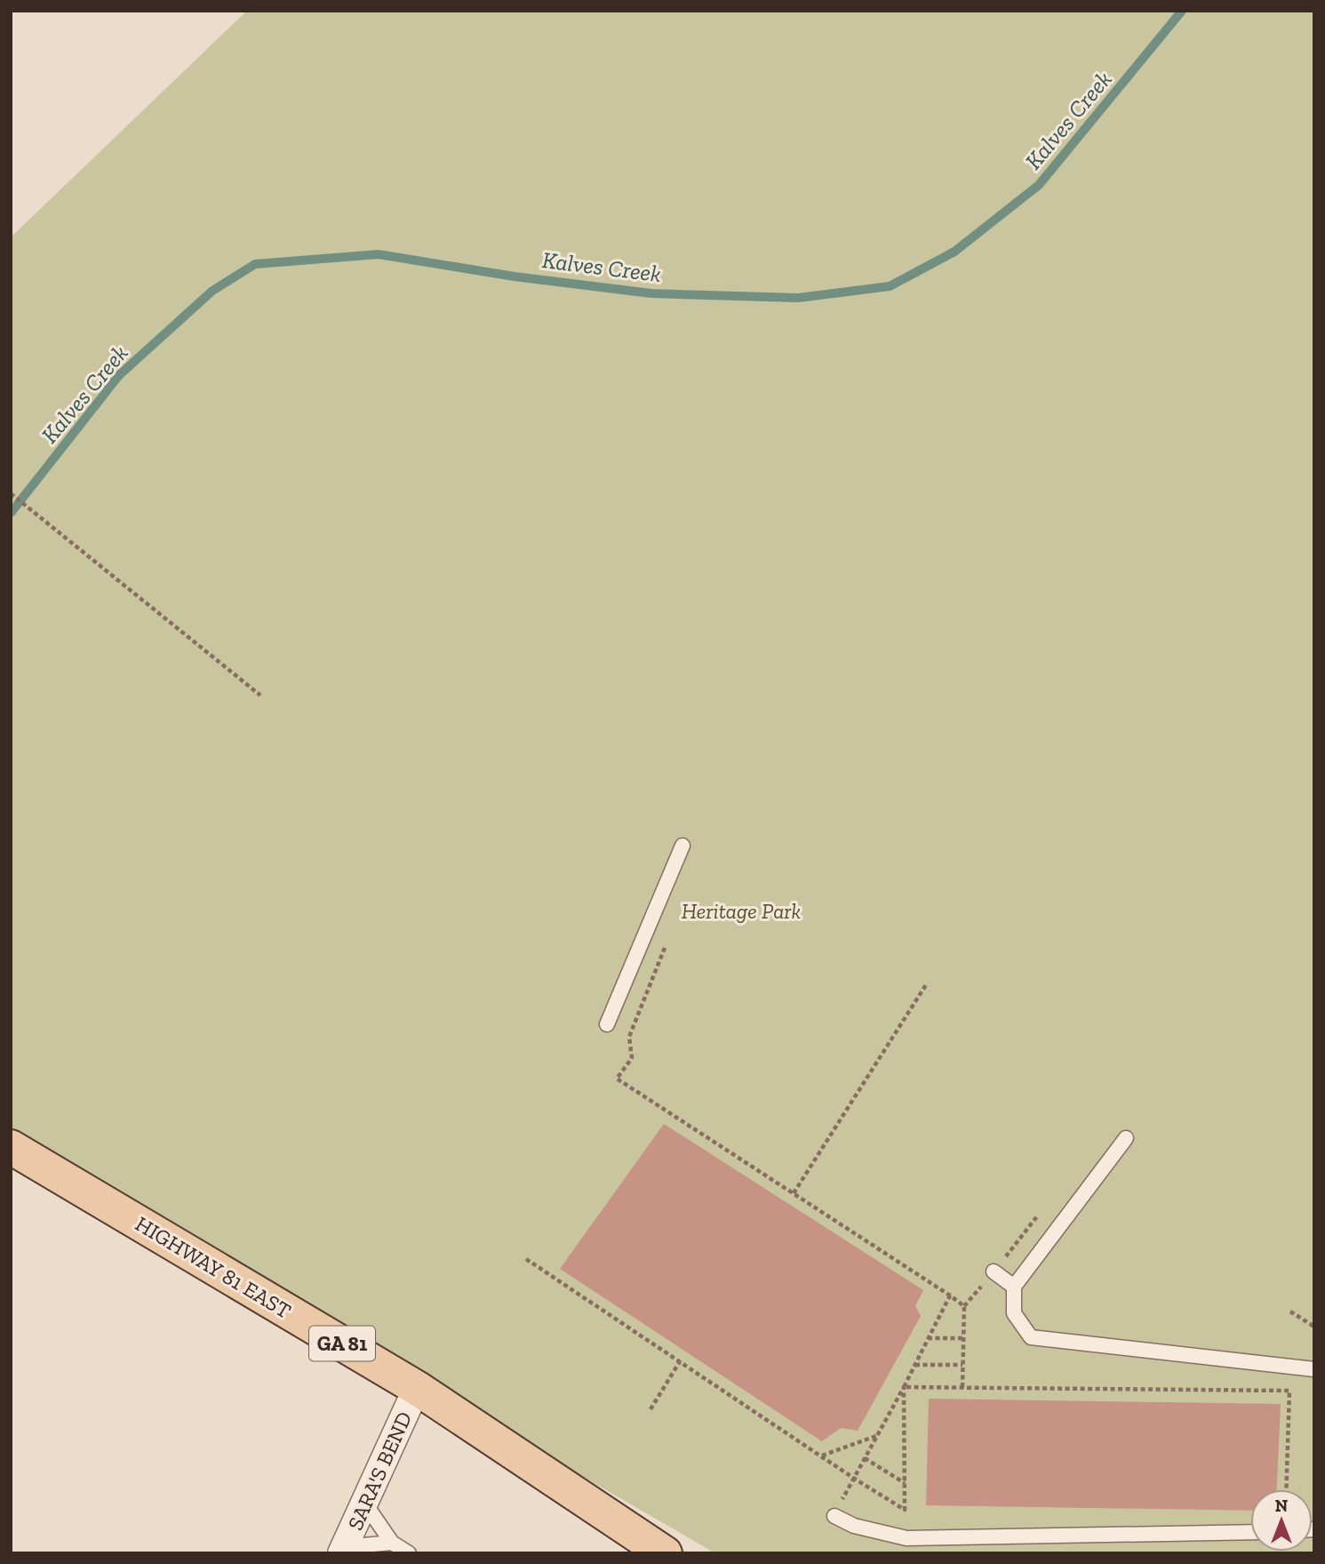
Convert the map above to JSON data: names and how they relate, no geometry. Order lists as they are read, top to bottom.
{
  "streets": {
    "main road": ["HIGHWAY 81 EAST", "GA 81"],
    "street": ["SARA'S BEND"]
  },
  "crossings": [
    ["HIGHWAY 81 EAST", "SARA'S BEND"]
  ],
  "water": ["Kalves Creek"],
  "parks": ["Heritage Park"],
  "north": "top"
}
